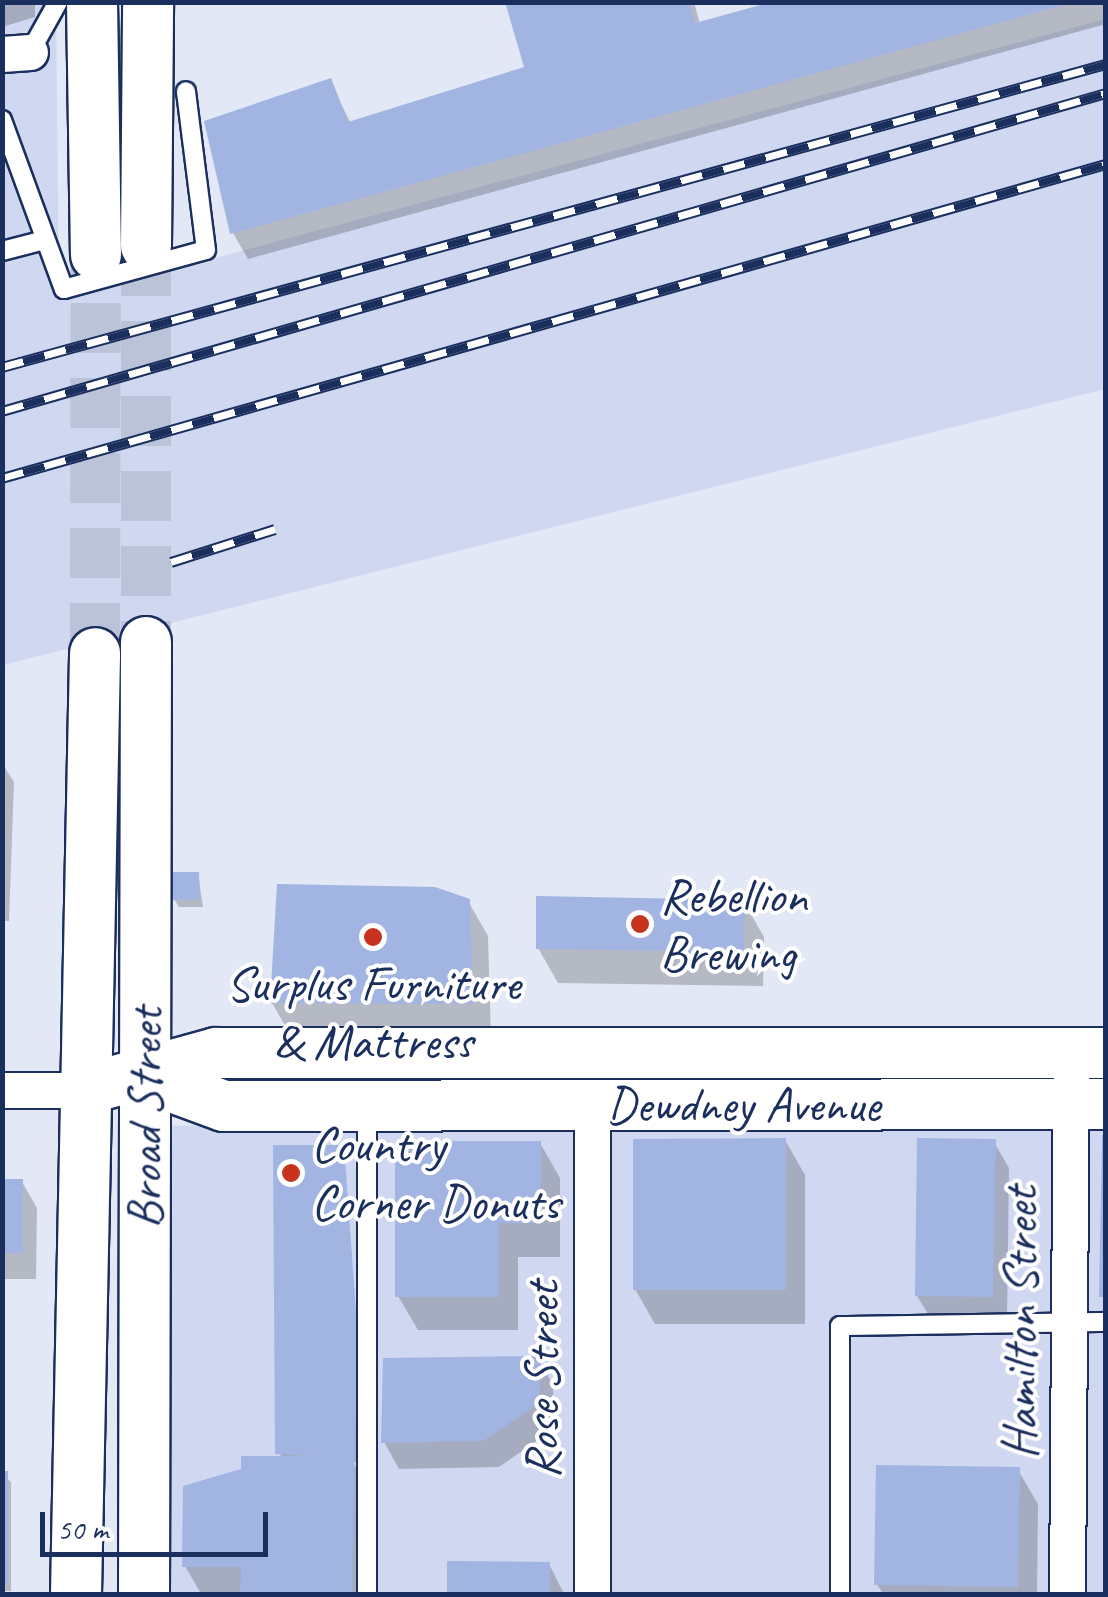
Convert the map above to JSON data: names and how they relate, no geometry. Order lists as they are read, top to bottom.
{
  "streets": {
    "main road": ["Dewdney Avenue", "Broad Street"],
    "street": ["Hamilton Street", "Rose Street"]
  },
  "crossings": [
    ["Dewdney Avenue", "Broad Street"],
    ["Dewdney Avenue", "Hamilton Street"],
    ["Dewdney Avenue", "Rose Street"]
  ],
  "places": ["Rebellion Brewing", "Surplus Furniture & Mattress", "Country Corner Donuts"],
  "scale_bar": "50 m"
}
